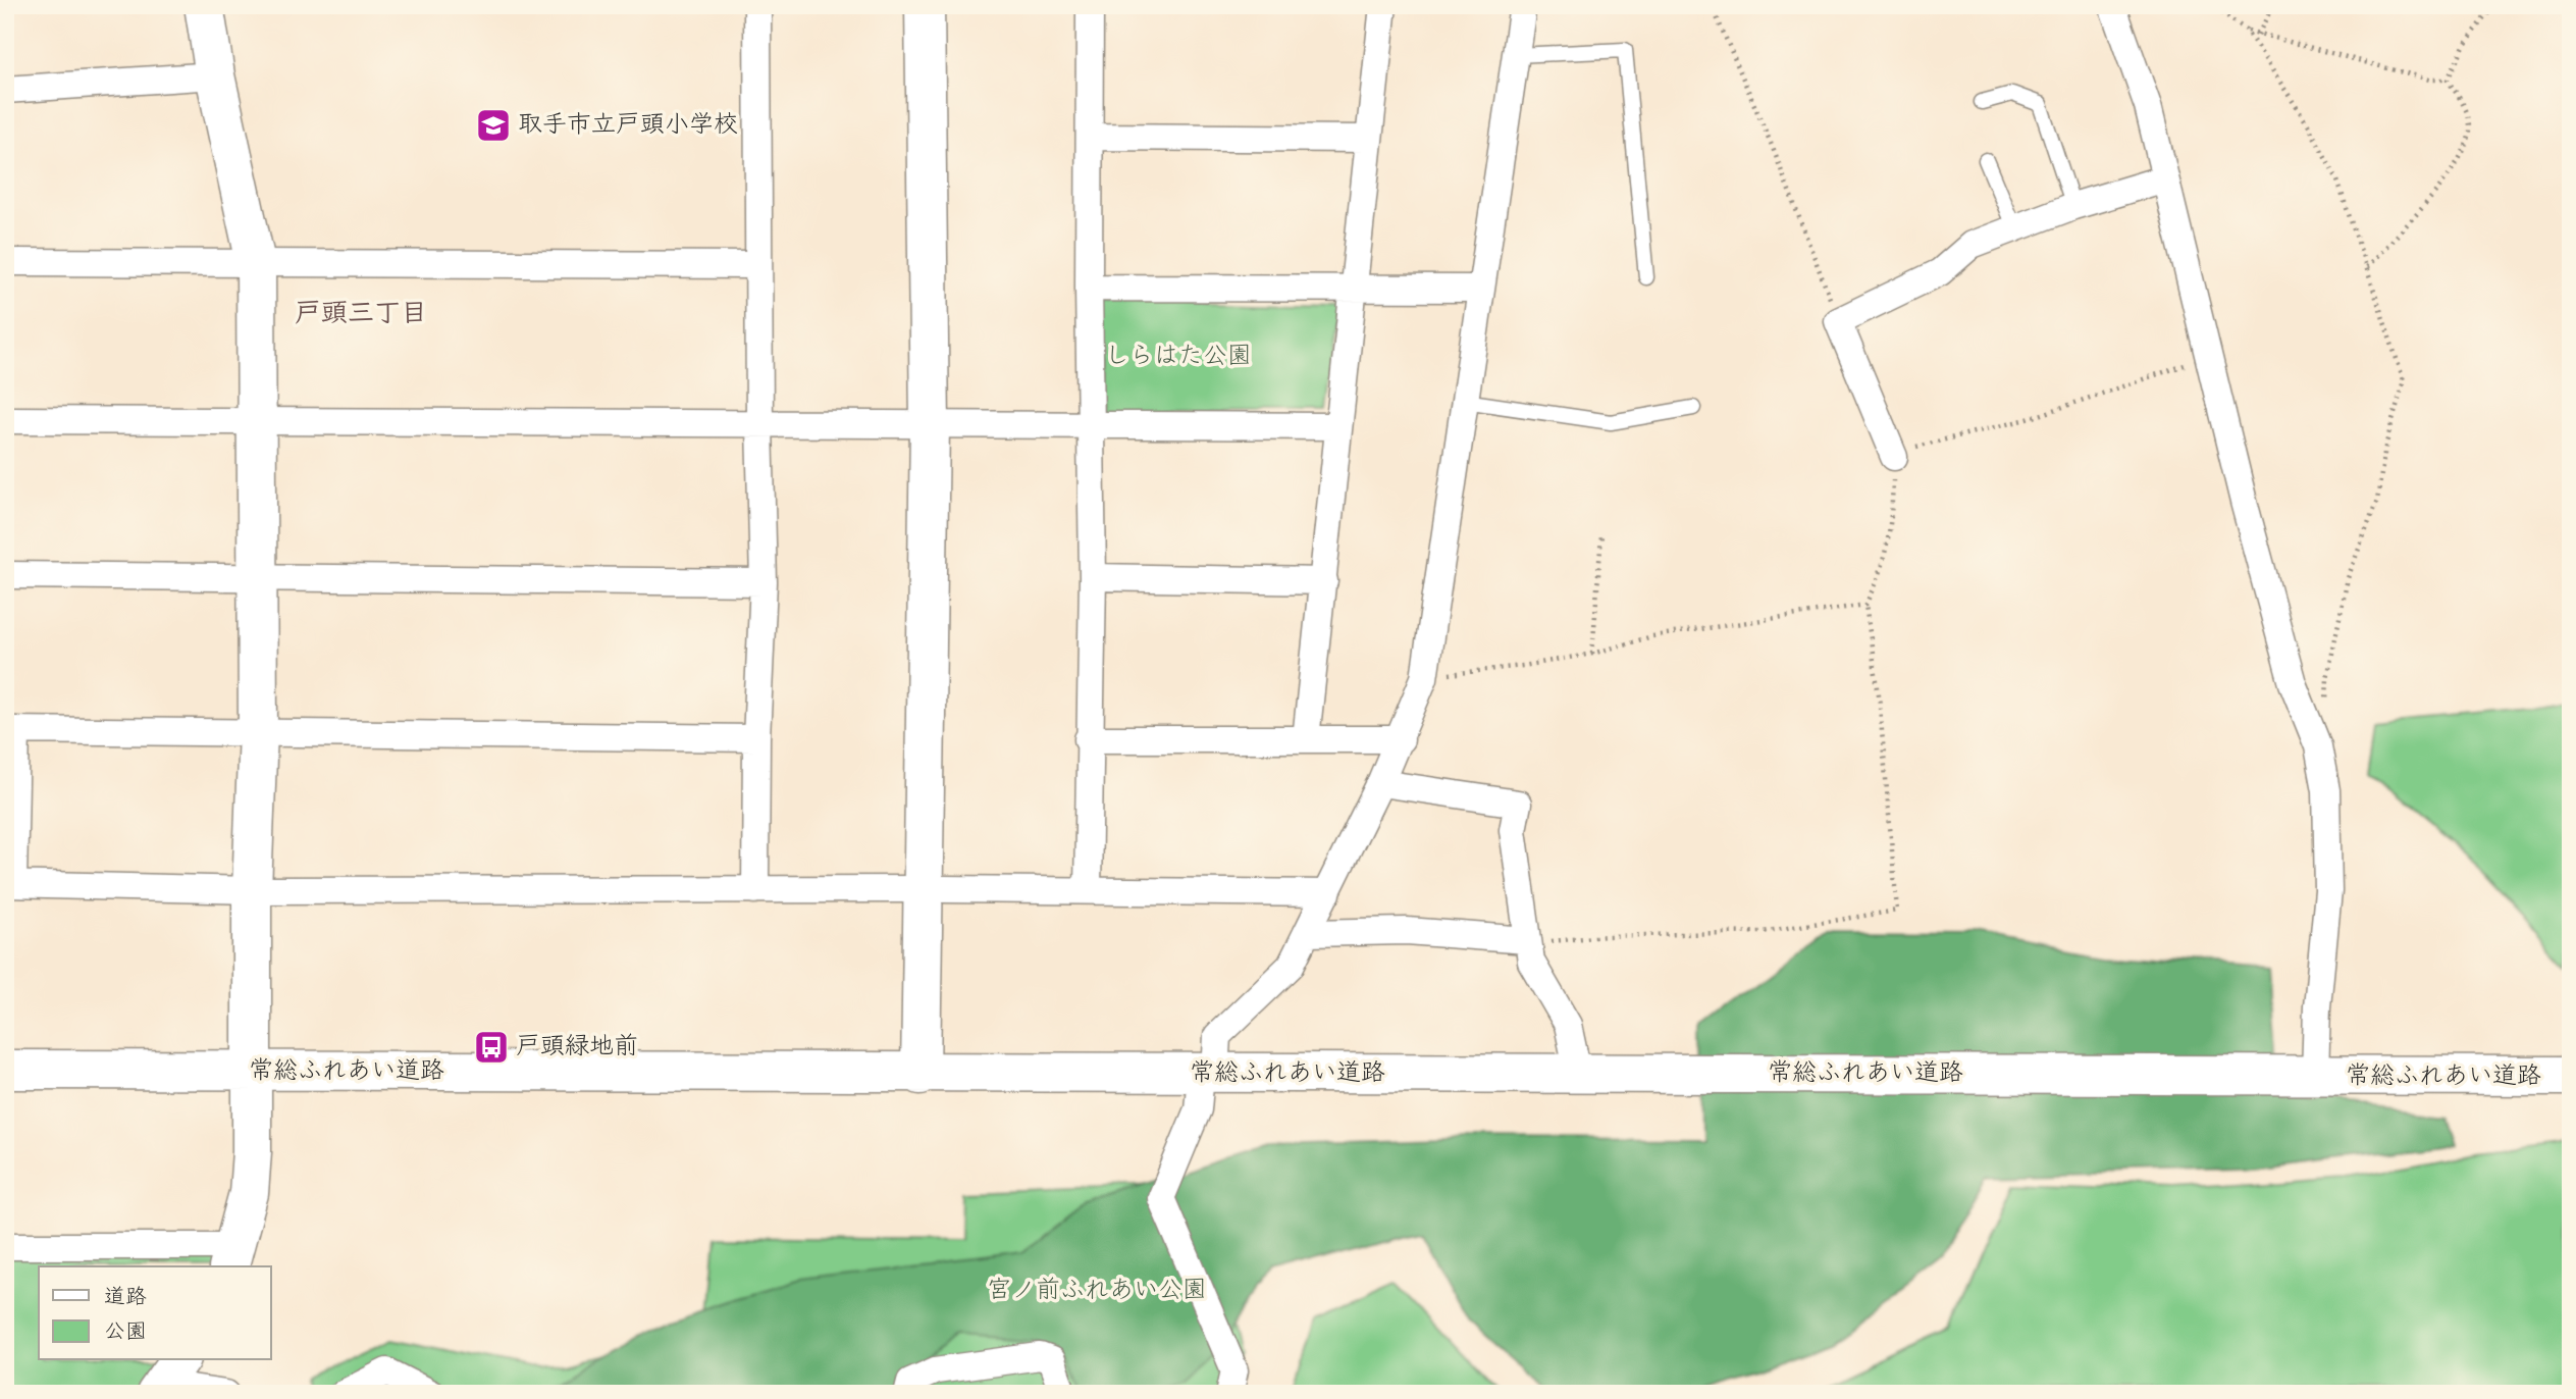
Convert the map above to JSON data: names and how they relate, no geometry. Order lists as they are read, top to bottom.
{
  "streets": {
    "street": ["常総ふれあい道路"]
  },
  "districts": ["戸頭三丁目"],
  "parks": ["しらはた公園", "宮ノ前ふれあい公園"],
  "places": {
    "school or university": ["取手市立戸頭小学校"],
    "bus stop": ["戸頭緑地前"]
  },
  "legend": ["道路", "公園"]
}
